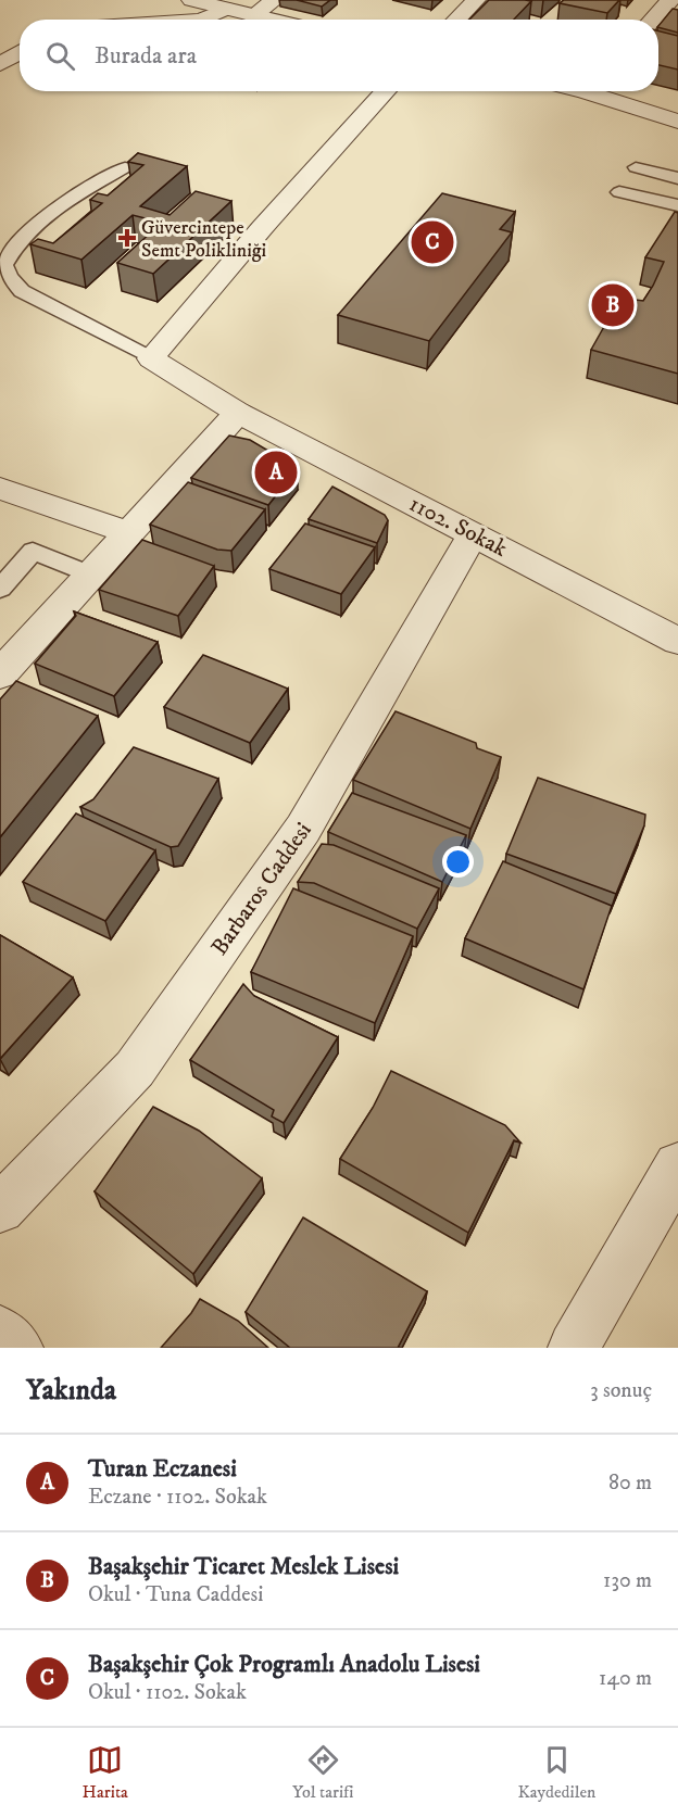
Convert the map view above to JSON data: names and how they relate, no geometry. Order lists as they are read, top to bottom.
{
  "streets": {
    "street": ["1102. Sokak", "Barbaros Caddesi"]
  },
  "crossings": [
    ["1102. Sokak", "Barbaros Caddesi"]
  ],
  "places": {
    "health": ["Güvercintepe Semt Polikliniği"]
  },
  "page": {
    "search": "Burada ara",
    "pins": ["C", "B", "A"],
    "heading": ["Yakında", "3 sonuç"],
    "list": [
      {
        "mark": "A",
        "name": "Turan Eczanesi",
        "note": "Eczane · 1102. Sokak",
        "value": "80 m"
      },
      {
        "mark": "B",
        "name": "Başakşehir Ticaret Meslek Lisesi",
        "note": "Okul · Tuna Caddesi",
        "value": "130 m"
      },
      {
        "mark": "C",
        "name": "Başakşehir Çok Programlı Anadolu Lisesi",
        "note": "Okul · 1102. Sokak",
        "value": "140 m"
      }
    ],
    "nav": ["Harita", "Yol tarifi", "Kaydedilen"]
  }
}
